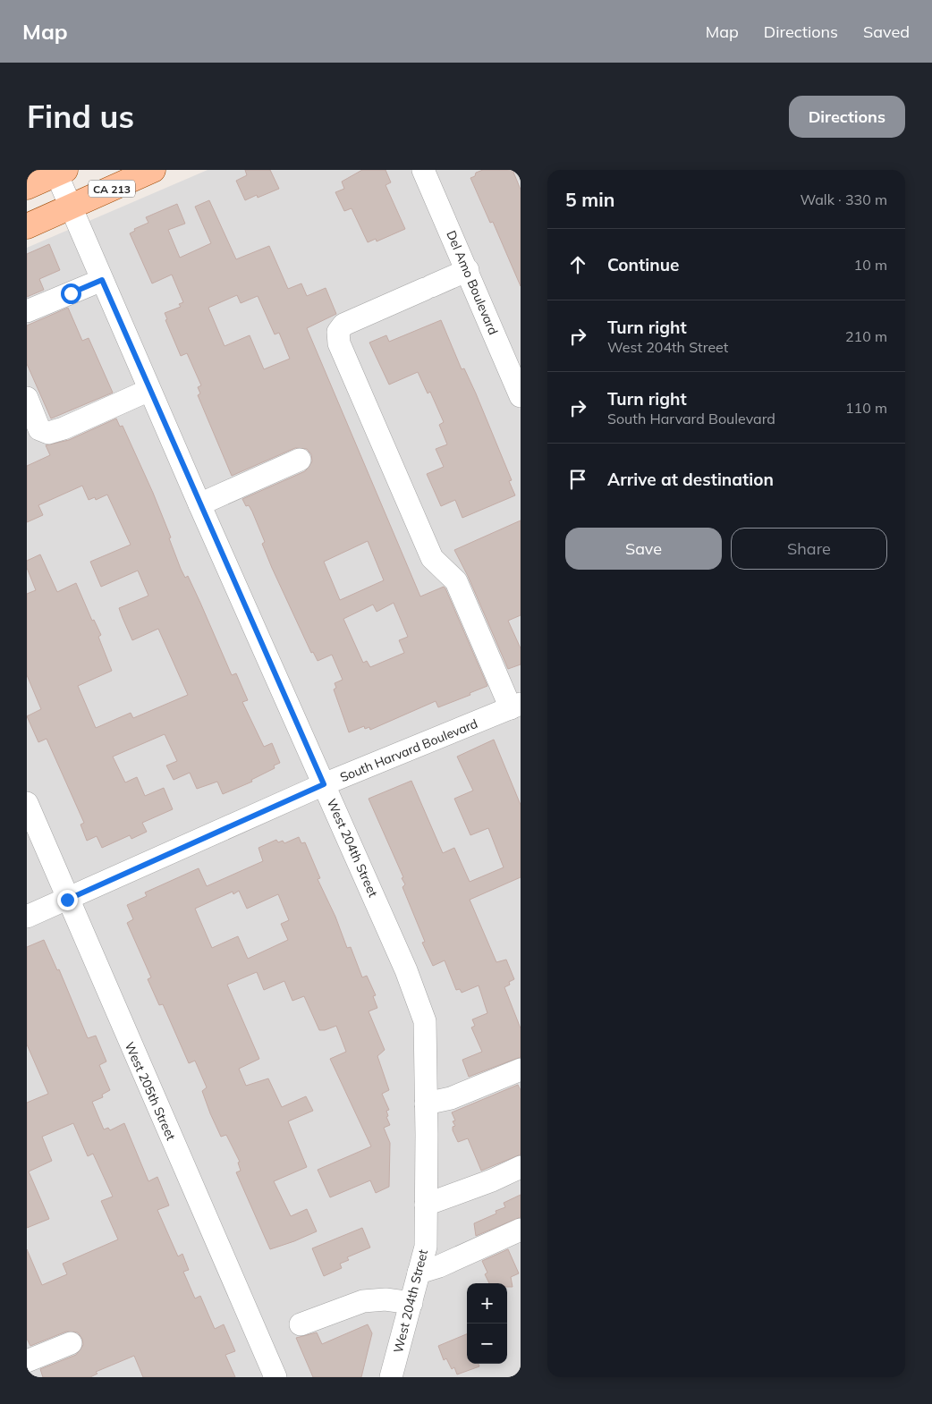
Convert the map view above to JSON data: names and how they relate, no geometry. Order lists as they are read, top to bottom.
{
  "streets": {
    "main road": ["CA 213"],
    "street": [
      "Del Amo Boulevard",
      "South Harvard Boulevard",
      "West 204th Street",
      "West 205th Street"
    ]
  },
  "crossings": [
    ["CA 213", "West 204th Street"],
    ["South Harvard Boulevard", "West 204th Street"],
    ["South Harvard Boulevard", "West 205th Street"]
  ],
  "page": {
    "header": "Map",
    "nav": ["Map", "Directions", "Saved"],
    "buttons": [
      "Directions",
      ["Save", "Share"]
    ],
    "title": "Find us",
    "heading": ["5 min", "Walk · 330 m"],
    "list": [
      ["Continue", "10 m"],
      ["Turn right", "West 204th Street", "210 m"],
      ["Turn right", "South Harvard Boulevard", "110 m"],
      "Arrive at destination"
    ],
    "map_buttons": ["+", "−"]
  }
}
